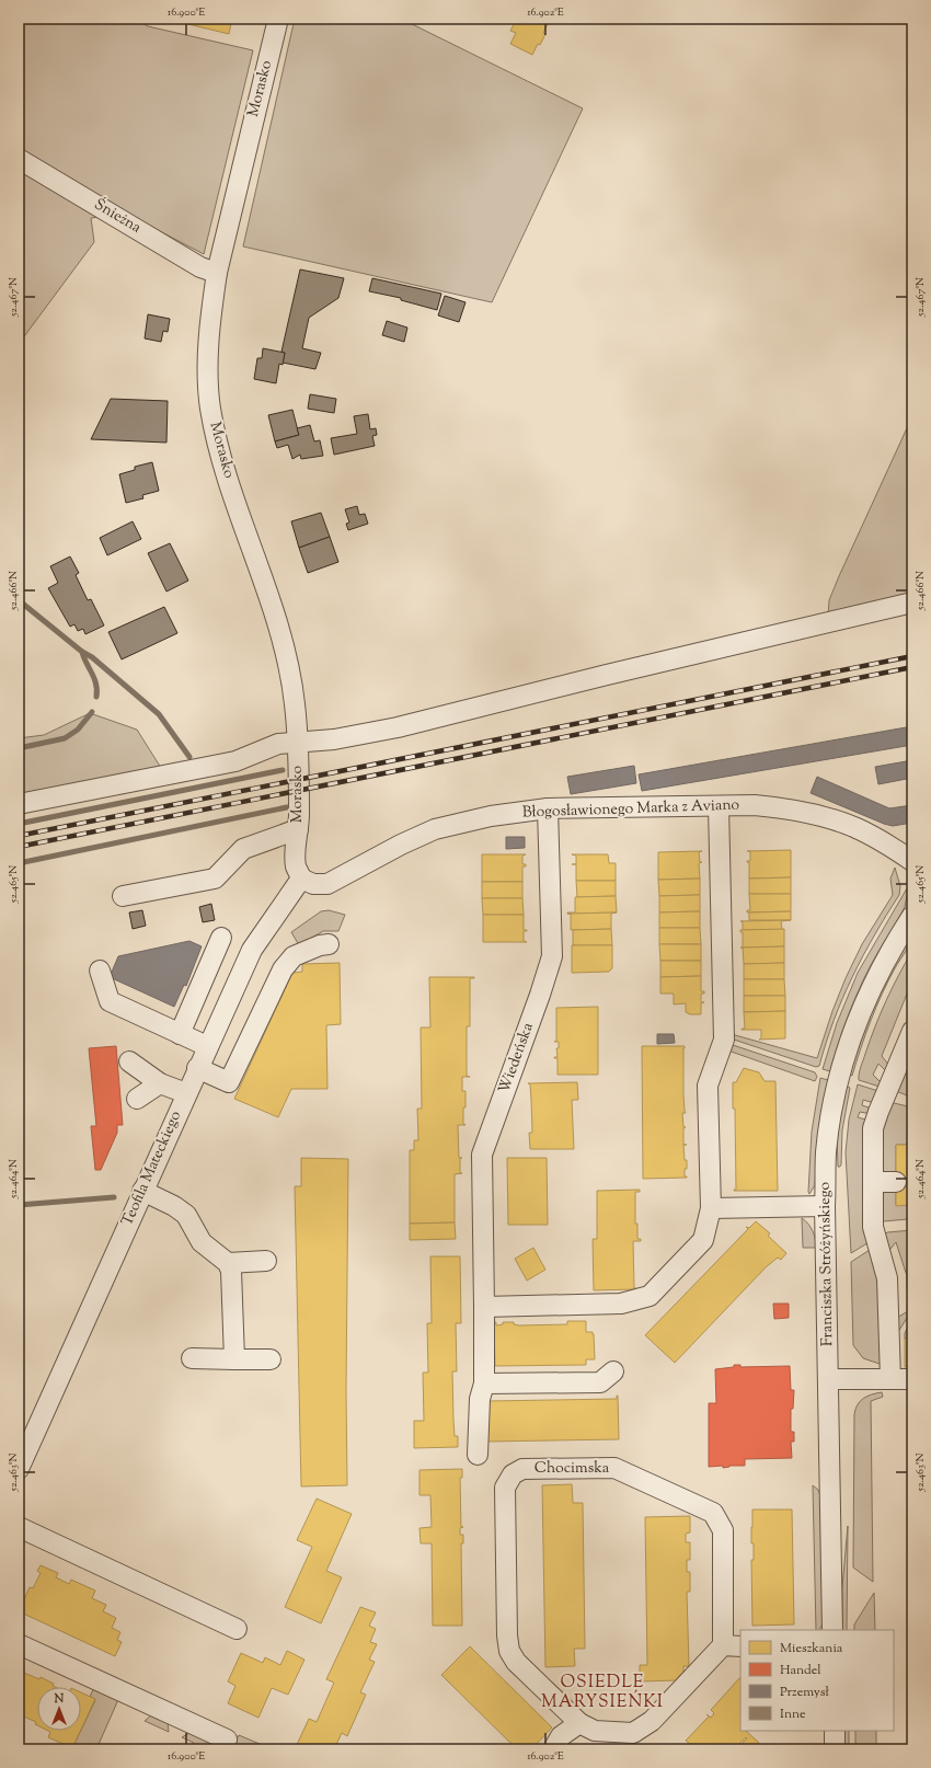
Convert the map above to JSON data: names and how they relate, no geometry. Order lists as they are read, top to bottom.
{
  "streets": {
    "street": [
      "Morasko",
      "Śnieżna",
      "Błogosławionego Marka z Aviano",
      "Wiedeńska",
      "Teofila Mateckiego",
      "Franciszka Stróżyńskiego",
      "Chocimska"
    ]
  },
  "crossings": [
    ["Morasko", "Śnieżna"],
    ["Morasko", "Błogosławionego Marka z Aviano"],
    ["Morasko", "Teofila Mateckiego"],
    ["Błogosławionego Marka z Aviano", "Wiedeńska"],
    ["Błogosławionego Marka z Aviano", "Teofila Mateckiego"]
  ],
  "districts": ["OSIEDLE MARYSIEŃKI"],
  "legend": [
    "Mieszkania",
    "Handel",
    "Przemysł",
    "Inne"
  ],
  "north": "top",
  "coordinates": [
    "16.900°E",
    "16.902°E",
    "52.467°N",
    "52.466°N",
    "52.465°N",
    "52.464°N",
    "52.463°N"
  ]
}
